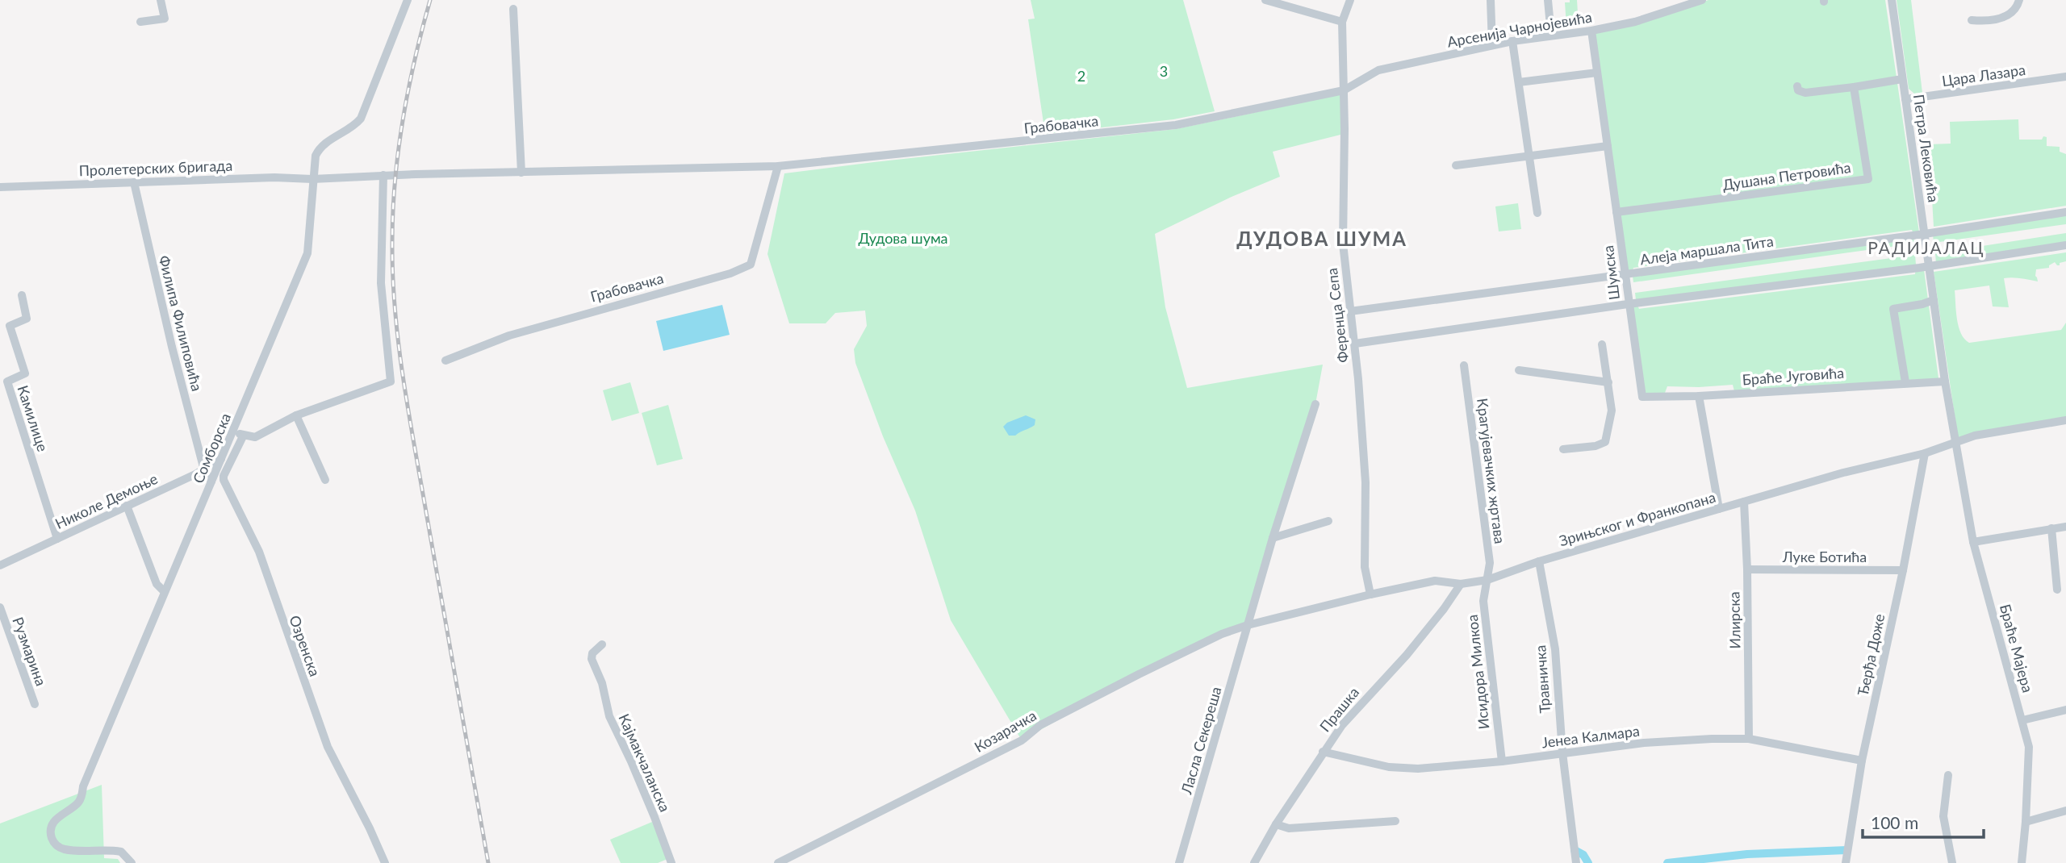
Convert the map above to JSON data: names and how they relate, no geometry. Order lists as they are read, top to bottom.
{
  "streets": {
    "street": [
      "Арсенија Чарнојевића",
      "Цара Лазара",
      "Грабовачка",
      "Петра Лековића",
      "Пролетерских бригада",
      "Душана Петровића",
      "Алеја маршала Тита",
      "Шумска",
      "Ференца Сепа",
      "Филипа Филиповића",
      "Браће Југовића",
      "Камилице",
      "Сомборска",
      "Крагујевачких жртава",
      "Николе Демоње",
      "Зрињског и Франкопана",
      "Луке Ботића",
      "Илирска",
      "Озренска",
      "Браће Мајера",
      "Рузмарина",
      "Ђерђа Доже",
      "Исидора Милкоа",
      "Травничка",
      "Прашка",
      "Козарачка",
      "Јенеа Калмара",
      "Ласла Секереша",
      "Кајмакчаланска"
    ]
  },
  "crossings": [
    ["Арсенија Чарнојевића", "Грабовачка"],
    ["Арсенија Чарнојевића", "Шумска"],
    ["Арсенија Чарнојевића", "Ференца Сепа"],
    ["Цара Лазара", "Петра Лековића"],
    ["Грабовачка", "Пролетерских бригада"],
    ["Грабовачка", "Ференца Сепа"],
    ["Грабовачка", "Сомборска"],
    ["Петра Лековића", "Алеја маршала Тита"],
    ["Петра Лековића", "Браће Југовића"],
    ["Петра Лековића", "Зрињског и Франкопана"],
    ["Петра Лековића", "Браће Мајера"],
    ["Пролетерских бригада", "Филипа Филиповића"],
    ["Пролетерских бригада", "Сомборска"],
    ["Душана Петровића", "Шумска"],
    ["Алеја маршала Тита", "Шумска"],
    ["Алеја маршала Тита", "Ференца Сепа"],
    ["Шумска", "Браће Југовића"],
    ["Ференца Сепа", "Зрињског и Франкопана"],
    ["Филипа Филиповића", "Сомборска"],
    ["Филипа Филиповића", "Николе Демоње"],
    ["Камилице", "Николе Демоње"],
    ["Сомборска", "Николе Демоње"],
    ["Крагујевачких жртава", "Зрињског и Франкопана"],
    ["Крагујевачких жртава", "Исидора Милкоа"],
    ["Зрињског и Франкопана", "Илирска"],
    ["Зрињског и Франкопана", "Браће Мајера"],
    ["Зрињског и Франкопана", "Ђерђа Доже"],
    ["Зрињског и Франкопана", "Исидора Милкоа"],
    ["Зрињског и Франкопана", "Травничка"],
    ["Зрињског и Франкопана", "Прашка"],
    ["Зрињског и Франкопана", "Козарачка"],
    ["Зрињског и Франкопана", "Ласла Секереша"],
    ["Луке Ботића", "Илирска"],
    ["Луке Ботића", "Ђерђа Доже"],
    ["Илирска", "Јенеа Калмара"],
    ["Ђерђа Доже", "Јенеа Калмара"],
    ["Исидора Милкоа", "Јенеа Калмара"],
    ["Травничка", "Јенеа Калмара"],
    ["Прашка", "Јенеа Калмара"],
    ["Козарачка", "Ласла Секереша"]
  ],
  "districts": ["ДУДОВА ШУМА", "РАДИЈАЛАЦ"],
  "parks": ["3", "2", "Дудова шума"],
  "scale_bar": "100 m"
}
